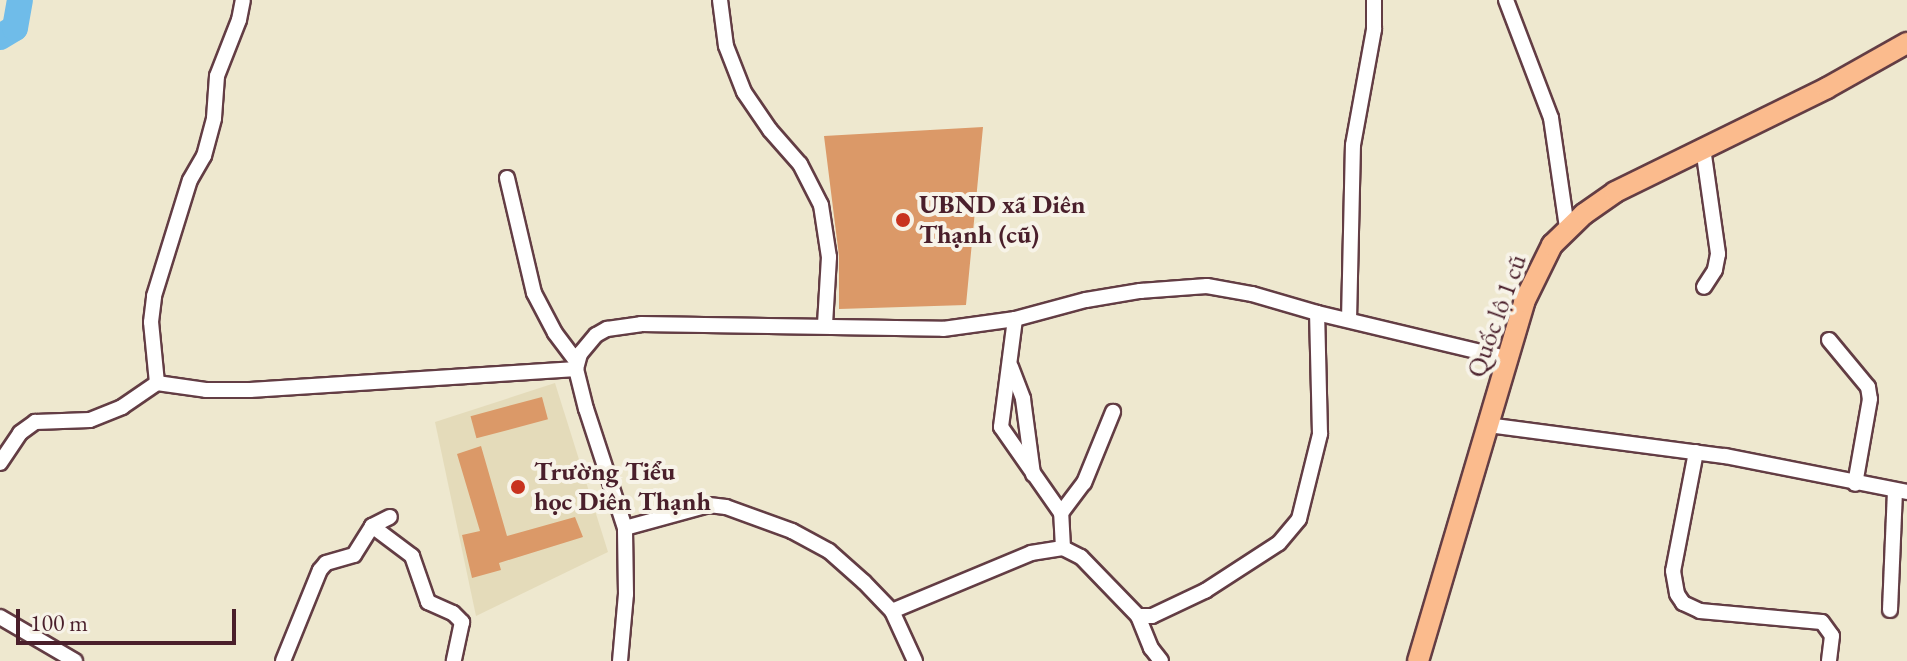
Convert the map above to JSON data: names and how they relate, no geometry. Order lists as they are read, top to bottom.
{
  "streets": {
    "main road": ["Quốc lộ 1 cũ"]
  },
  "places": ["UBND xã Diên Thạnh (cũ)", "Trường Tiểu học Diên Thạnh"],
  "scale_bar": "100 m"
}
